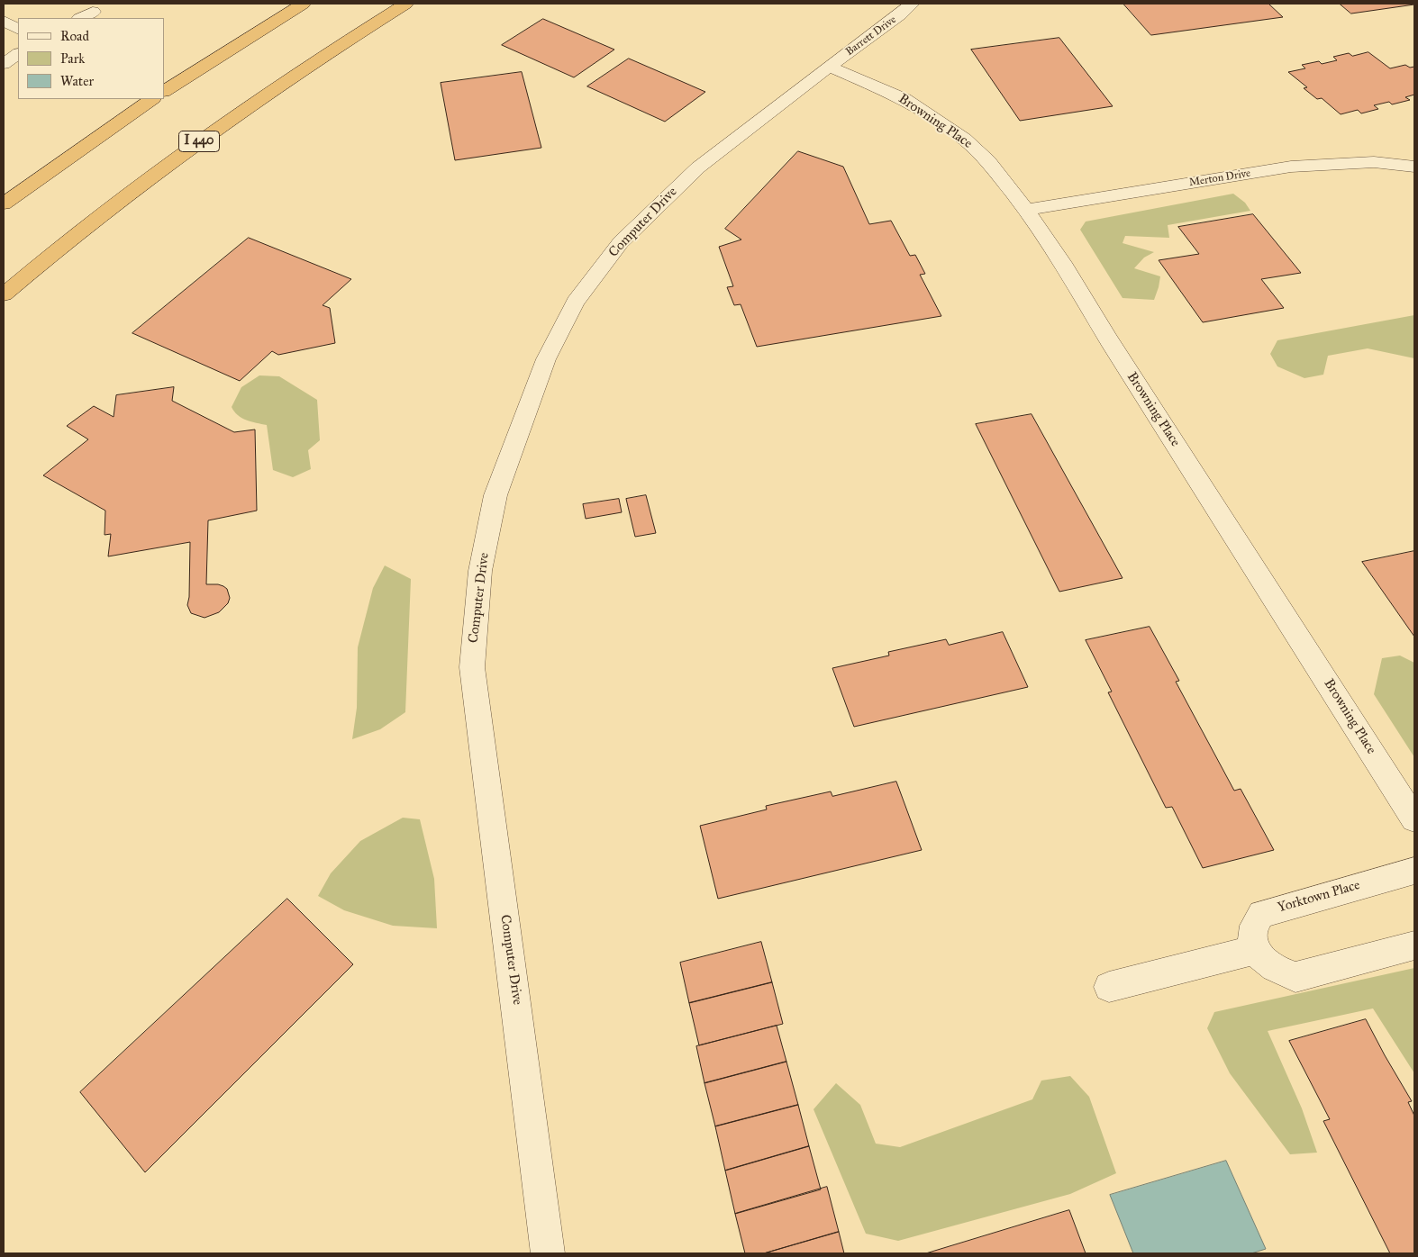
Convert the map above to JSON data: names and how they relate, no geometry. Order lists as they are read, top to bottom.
{
  "streets": {
    "highway": ["I 440"],
    "street": [
      "Barrett Drive",
      "Browning Place",
      "Merton Drive",
      "Computer Drive",
      "Yorktown Place"
    ]
  },
  "crossings": [
    ["Barrett Drive", "Browning Place"],
    ["Barrett Drive", "Computer Drive"],
    ["Browning Place", "Merton Drive"],
    ["Browning Place", "Computer Drive"]
  ],
  "legend": ["Road", "Park", "Water"]
}
